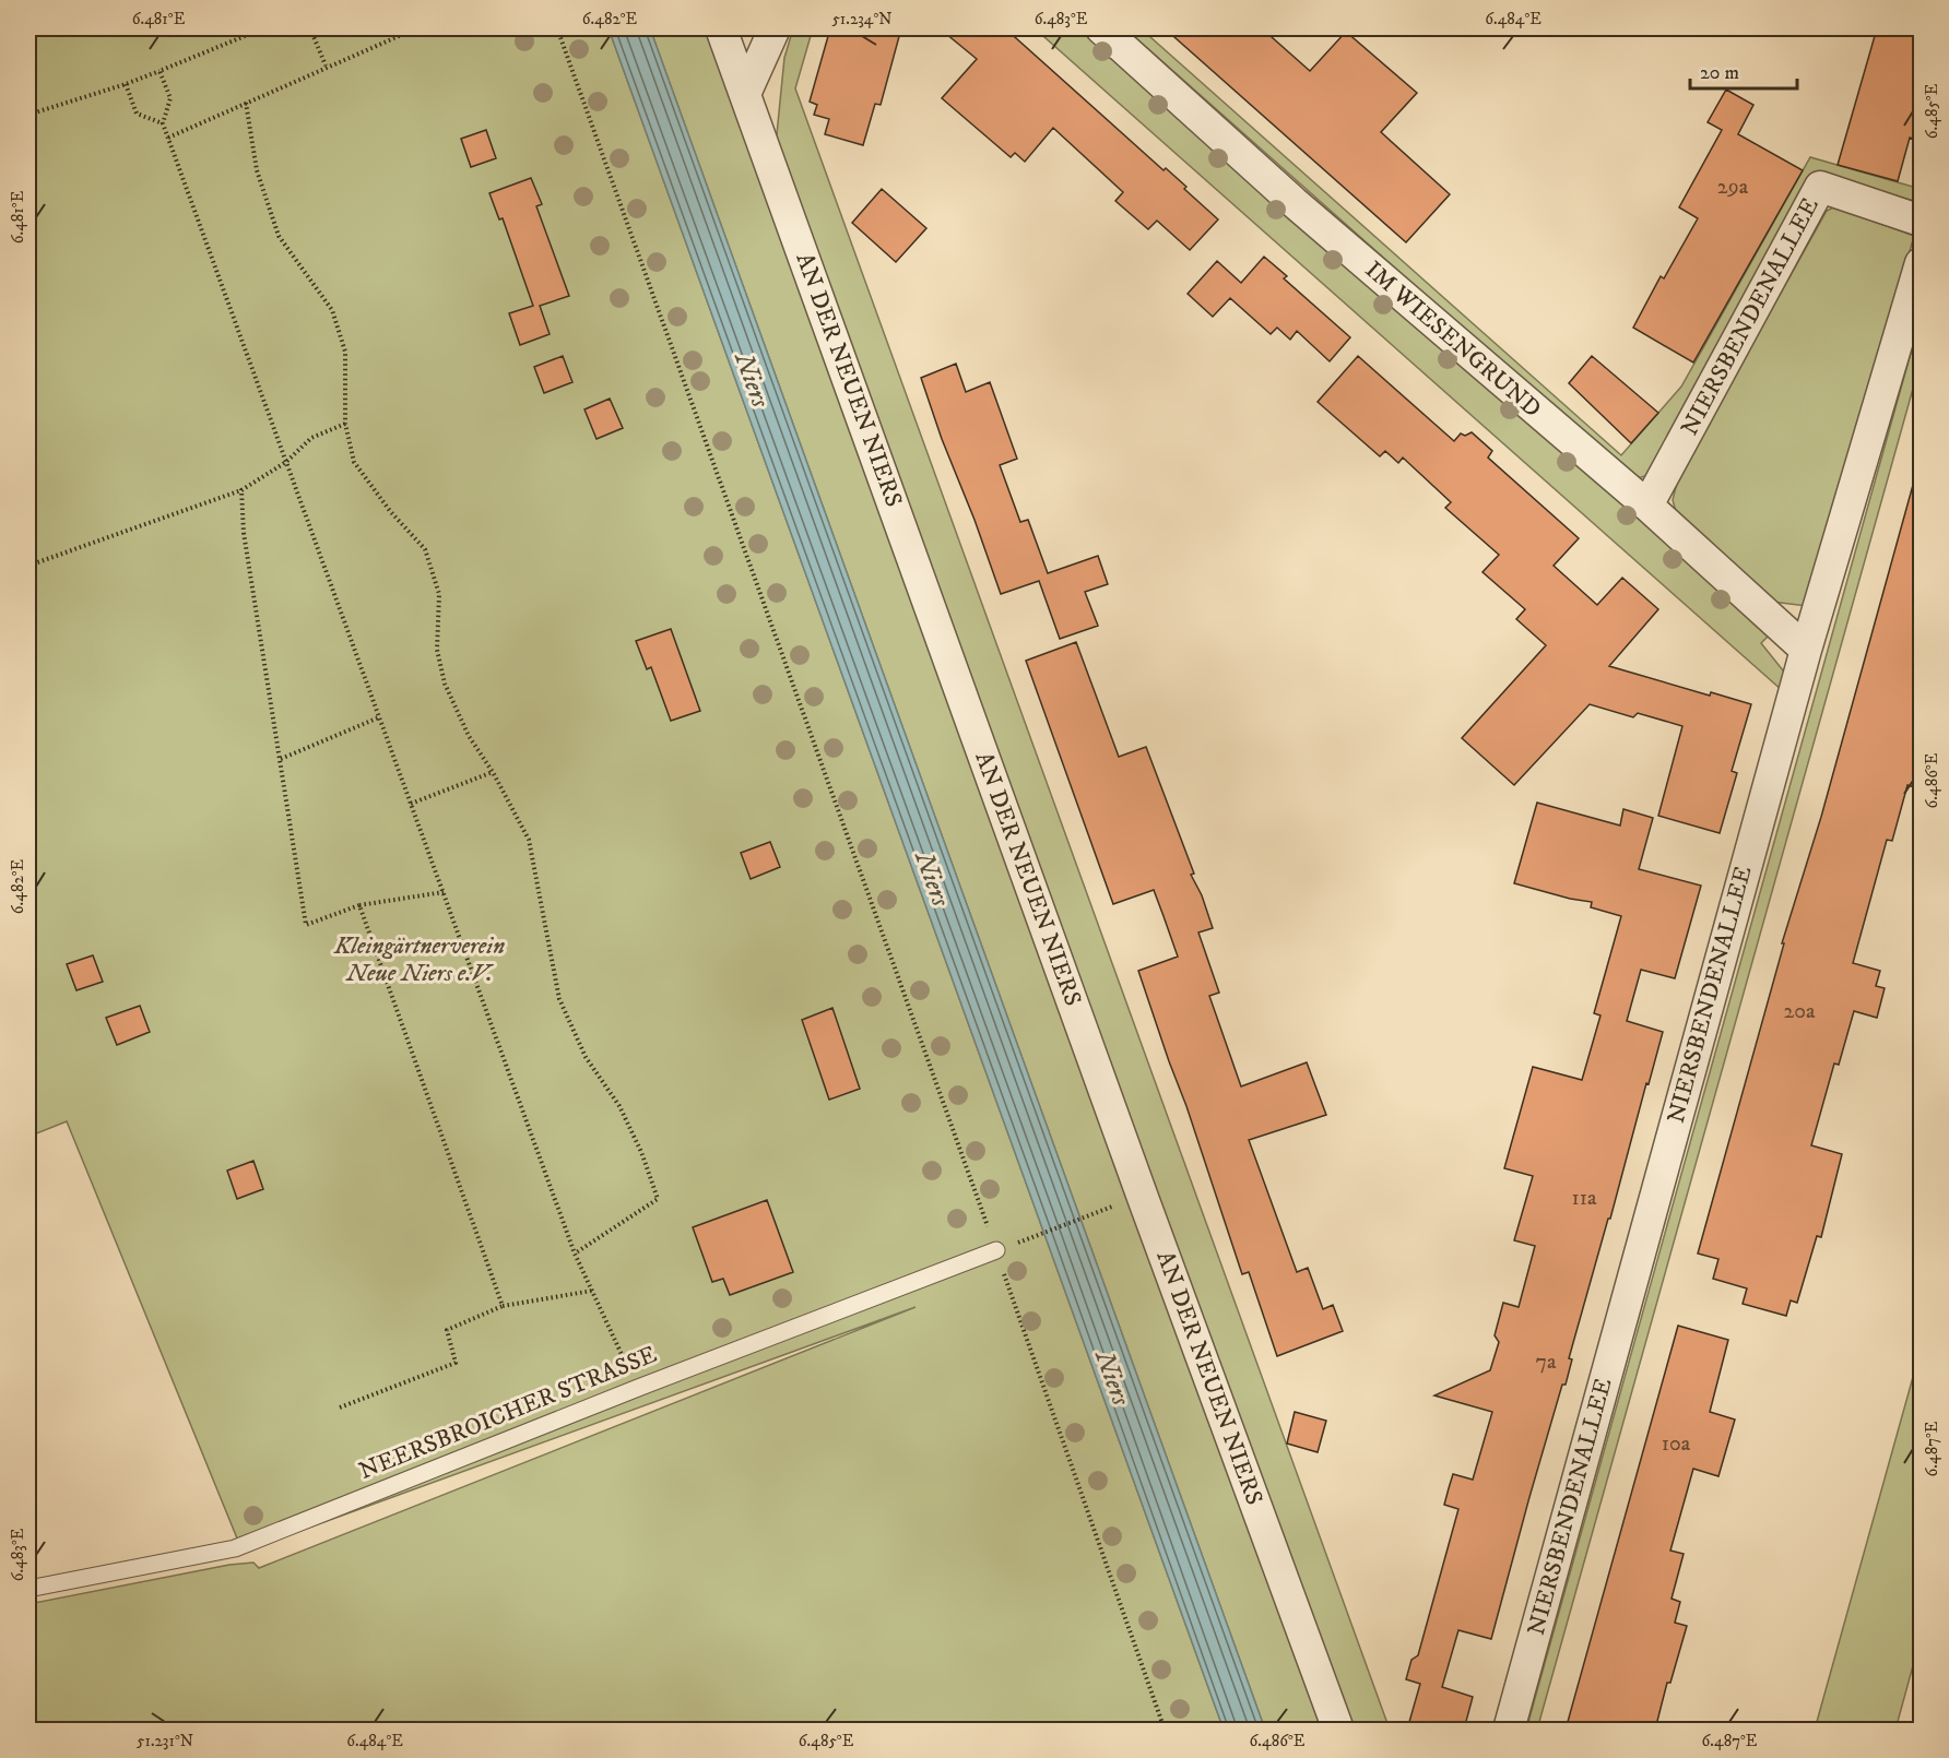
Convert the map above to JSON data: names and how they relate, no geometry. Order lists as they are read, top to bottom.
{
  "streets": {
    "street": ["NIERSBENDENALLEE", "IM WIESENGRUND", "AN DER NEUEN NIERS"],
    "lane": ["NEERSBROICHER STRASSE"]
  },
  "crossings": [
    ["NIERSBENDENALLEE", "IM WIESENGRUND"]
  ],
  "water": ["Niers"],
  "parks": ["Kleingärtnerverein Neue Niers e.V."],
  "house_numbers": [
    "29a",
    "20a",
    "11a",
    "7a",
    "10a"
  ],
  "scale_bar": "20 m",
  "coordinates": [
    "6.481°E",
    "6.482°E",
    "51.234°N",
    "6.483°E",
    "6.484°E",
    "6.485°E",
    "6.486°E",
    "6.487°E",
    "51.231°N"
  ]
}
